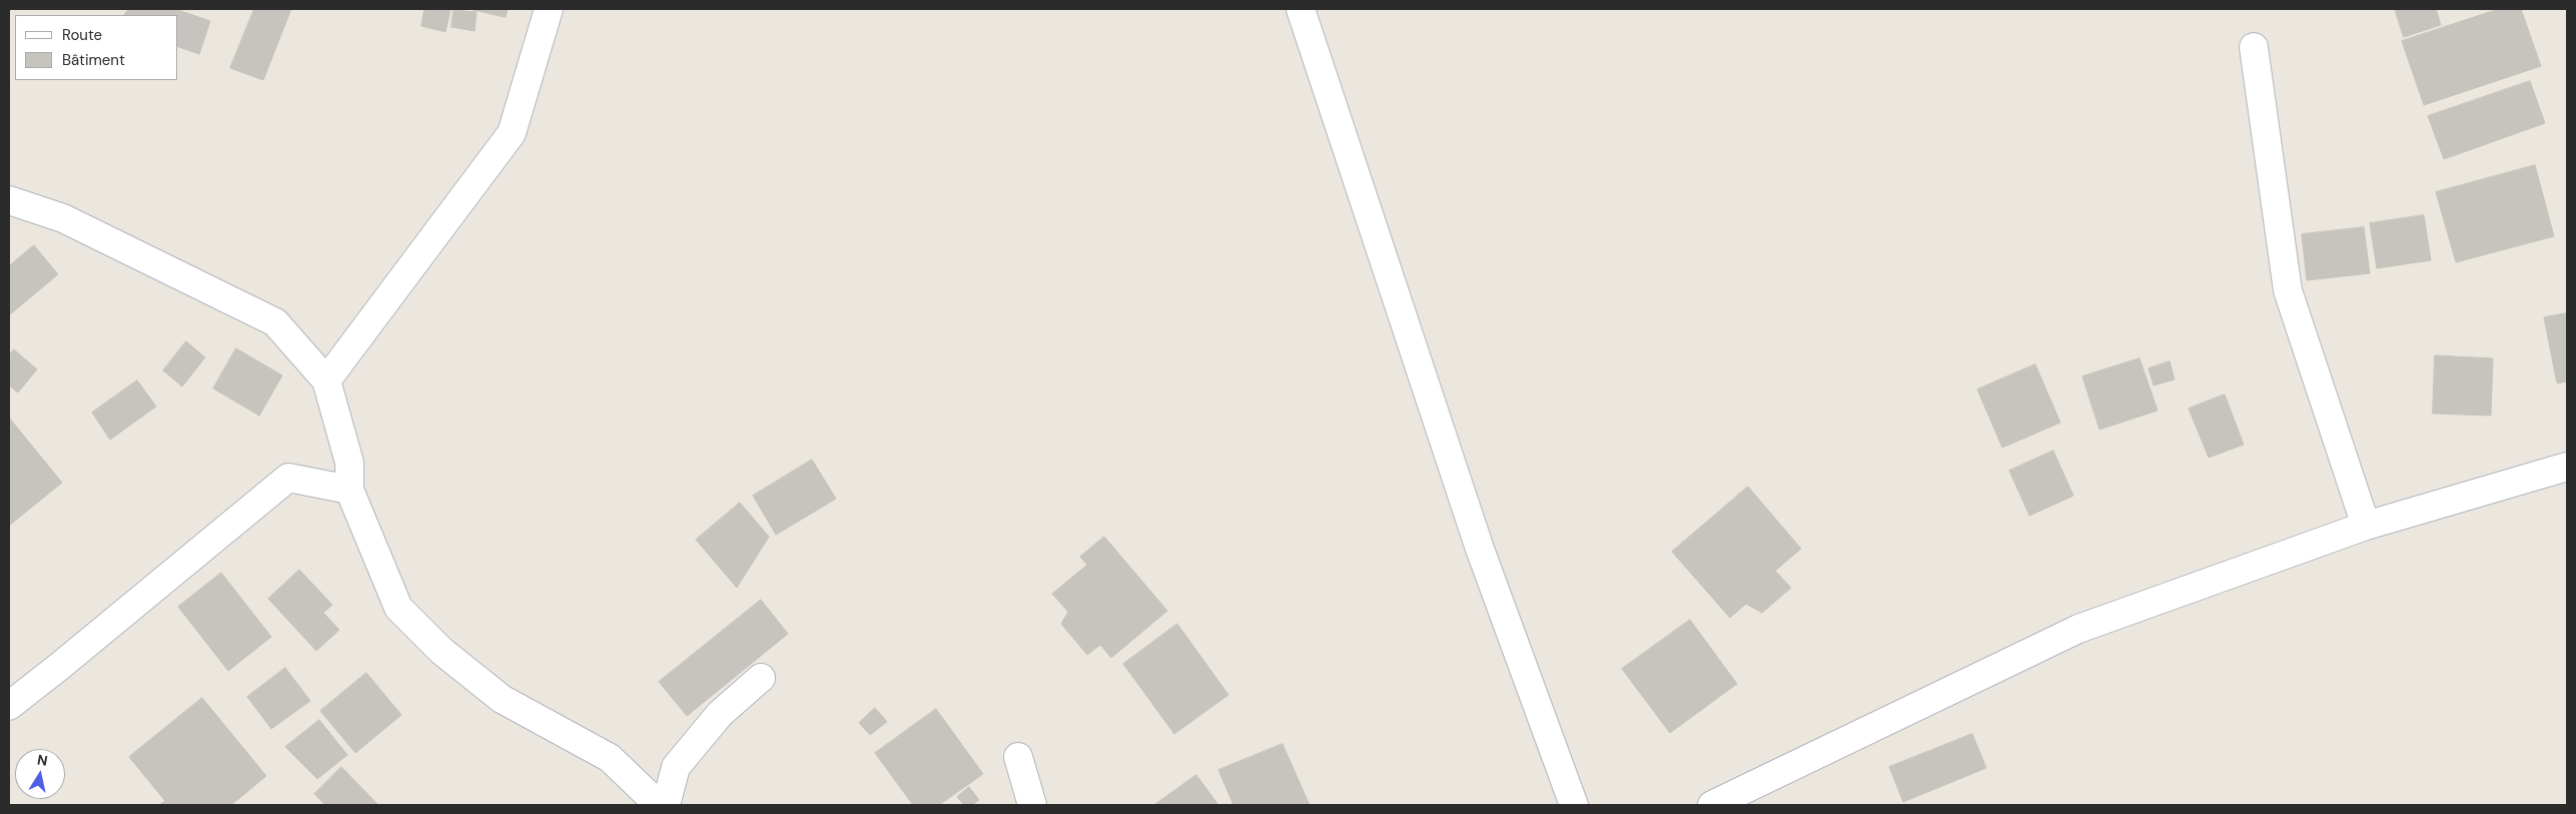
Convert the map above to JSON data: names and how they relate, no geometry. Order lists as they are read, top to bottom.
{
  "legend": ["Route", "Bâtiment"],
  "north": "top"
}
